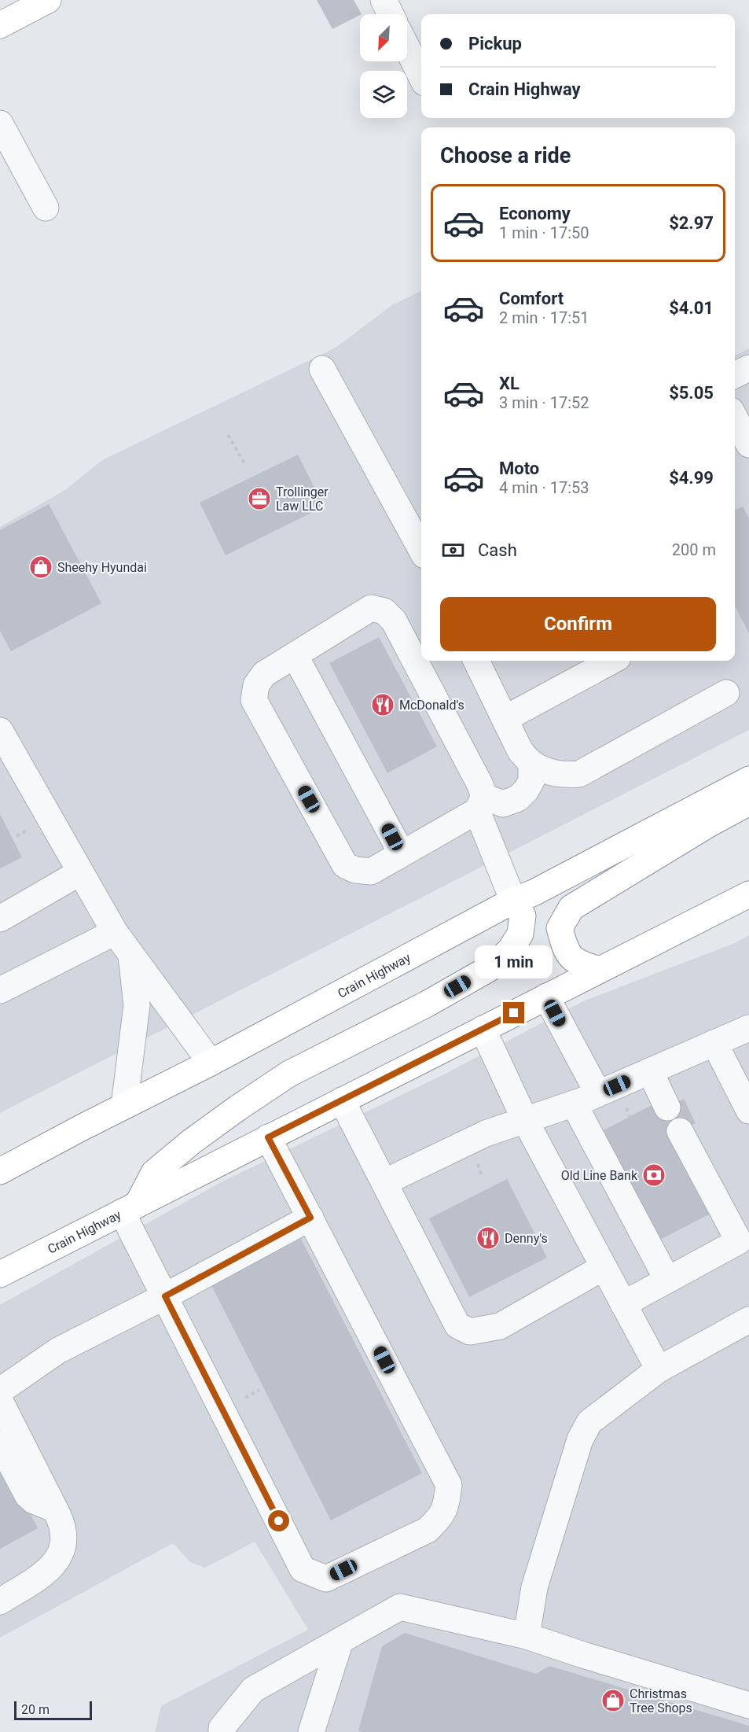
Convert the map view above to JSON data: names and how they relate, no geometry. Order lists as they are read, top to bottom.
{
  "streets": {
    "main road": ["Crain Highway"]
  },
  "places": {
    "office": ["Trollinger Law LLC"],
    "shop": ["Sheehy Hyundai", "Christmas Tree Shops"],
    "restaurant": ["McDonald's", "Denny's"],
    "bank": ["Old Line Bank"]
  },
  "scale_bar": "20 m",
  "north": "bottom left",
  "page": {
    "banner": ["Pickup", "Crain Highway"],
    "heading": "Choose a ride",
    "list": [
      {
        "name": "Economy",
        "note": "1 min · 17:50",
        "value": "$2.97"
      },
      {
        "name": "Comfort",
        "note": "2 min · 17:51",
        "value": "$4.01"
      },
      {
        "name": "XL",
        "note": "3 min · 17:52",
        "value": "$5.05"
      },
      {
        "name": "Moto",
        "note": "4 min · 17:53",
        "value": "$4.99"
      }
    ],
    "pay": ["Cash", "200 m"],
    "buttons": "Confirm",
    "bubble": "1 min",
    "scale": "20 m"
  }
}
